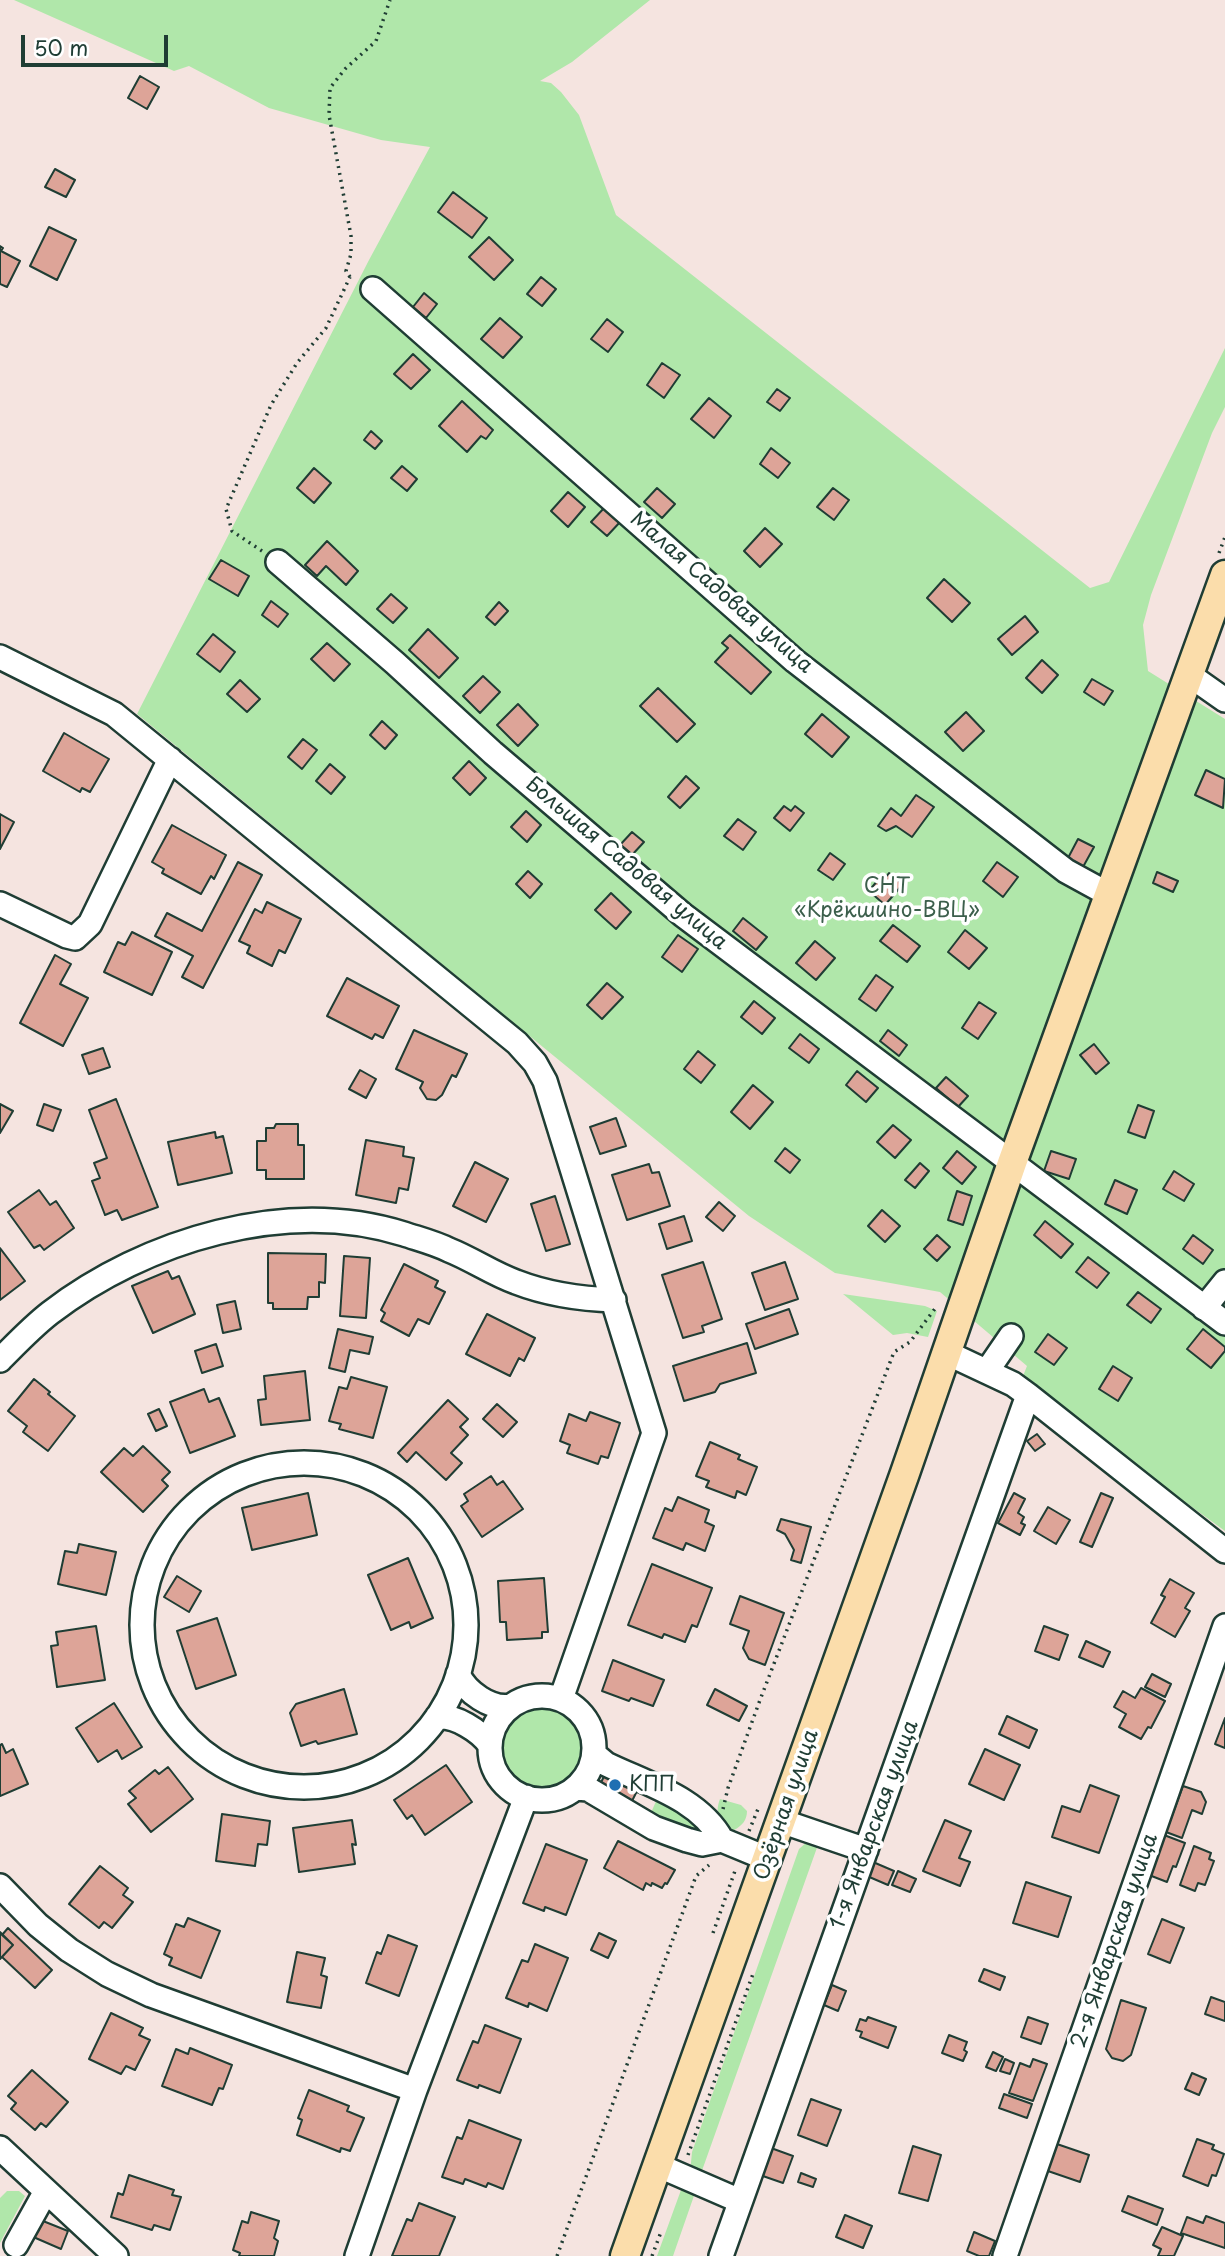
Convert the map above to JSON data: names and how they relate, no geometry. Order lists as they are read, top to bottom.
{
  "streets": {
    "main road": ["Озёрная улица"],
    "street": [
      "Малая Садовая улица",
      "Большая Садовая улица",
      "1-я Январская улица",
      "2-я Январская улица"
    ]
  },
  "crossings": [
    ["Малая Садовая улица", "Озёрная улица"],
    ["Большая Садовая улица", "Озёрная улица"]
  ],
  "parks": ["СНТ «Крёкшино-ВВЦ»"],
  "places": ["КПП"],
  "scale_bar": "50 m"
}
